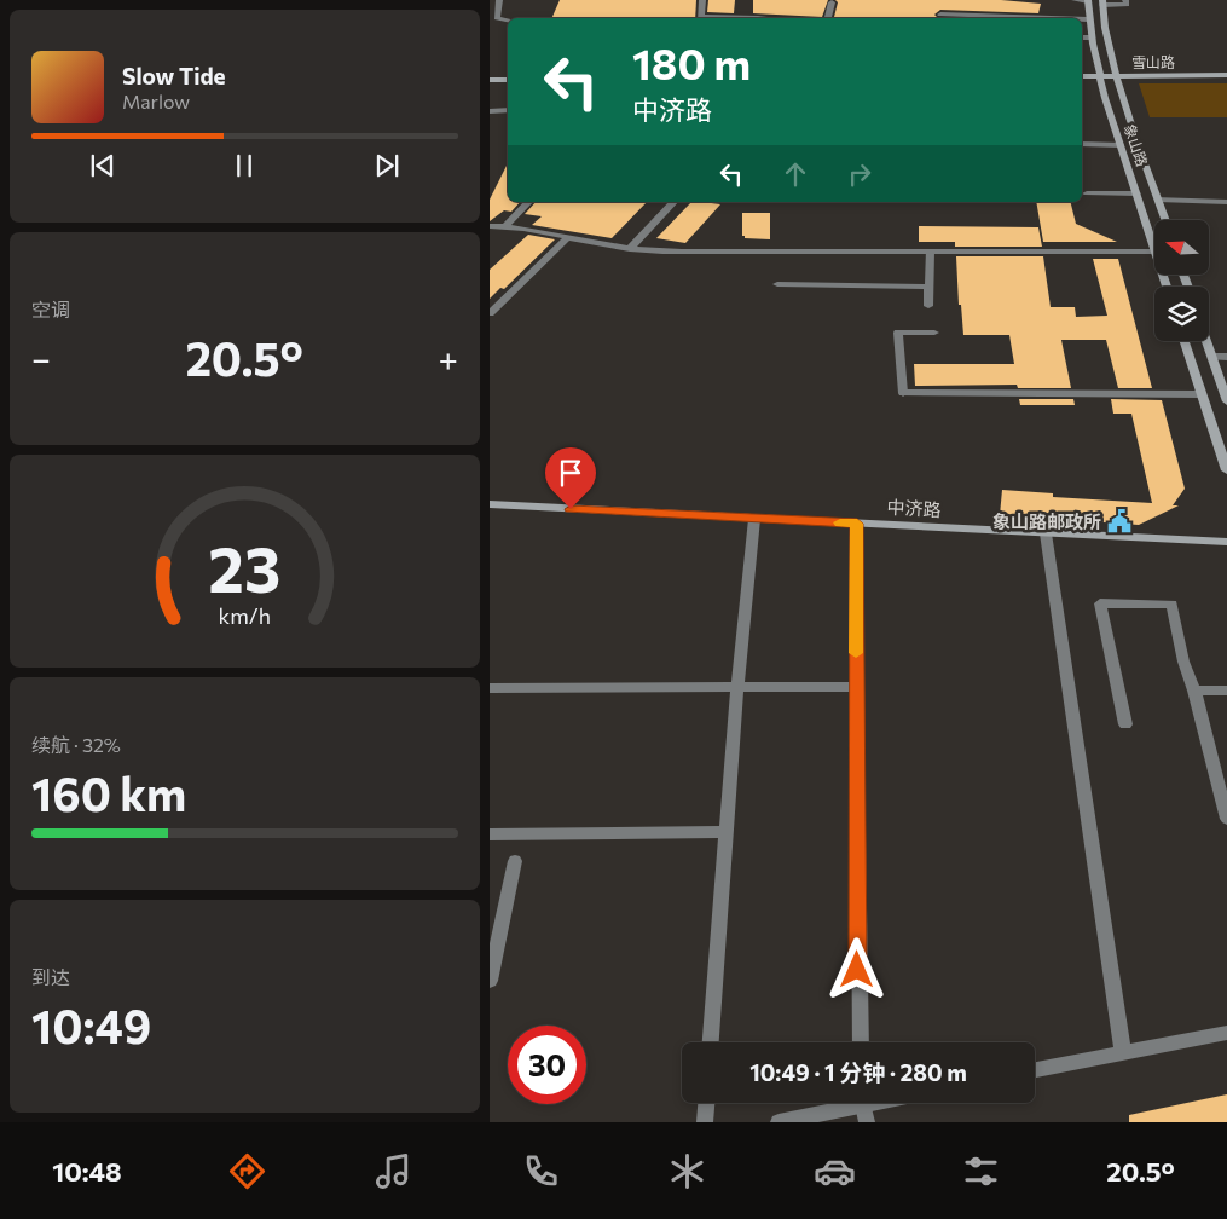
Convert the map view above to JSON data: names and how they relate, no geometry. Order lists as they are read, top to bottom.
{
  "streets": {
    "street": ["雪山路", "象山路", "中济路"]
  },
  "crossings": [
    ["雪山路", "象山路"]
  ],
  "places": {
    "public building": ["象山路邮政所"]
  },
  "north": "left",
  "page": {
    "turn": ["180 m", "中济路"],
    "song": ["Slow Tide", "Marlow"],
    "tile": [
      "空调",
      ["续航 · 32%", "160 km"],
      ["到达", "10:49"]
    ],
    "heat": ["−", "20.5°", "+"],
    "limit": "30",
    "trip": "10:49 · 1 分钟 · 280 m",
    "tabs": ["10:48", "20.5°"],
    "gauge": ["23", "km/h"]
  }
}
